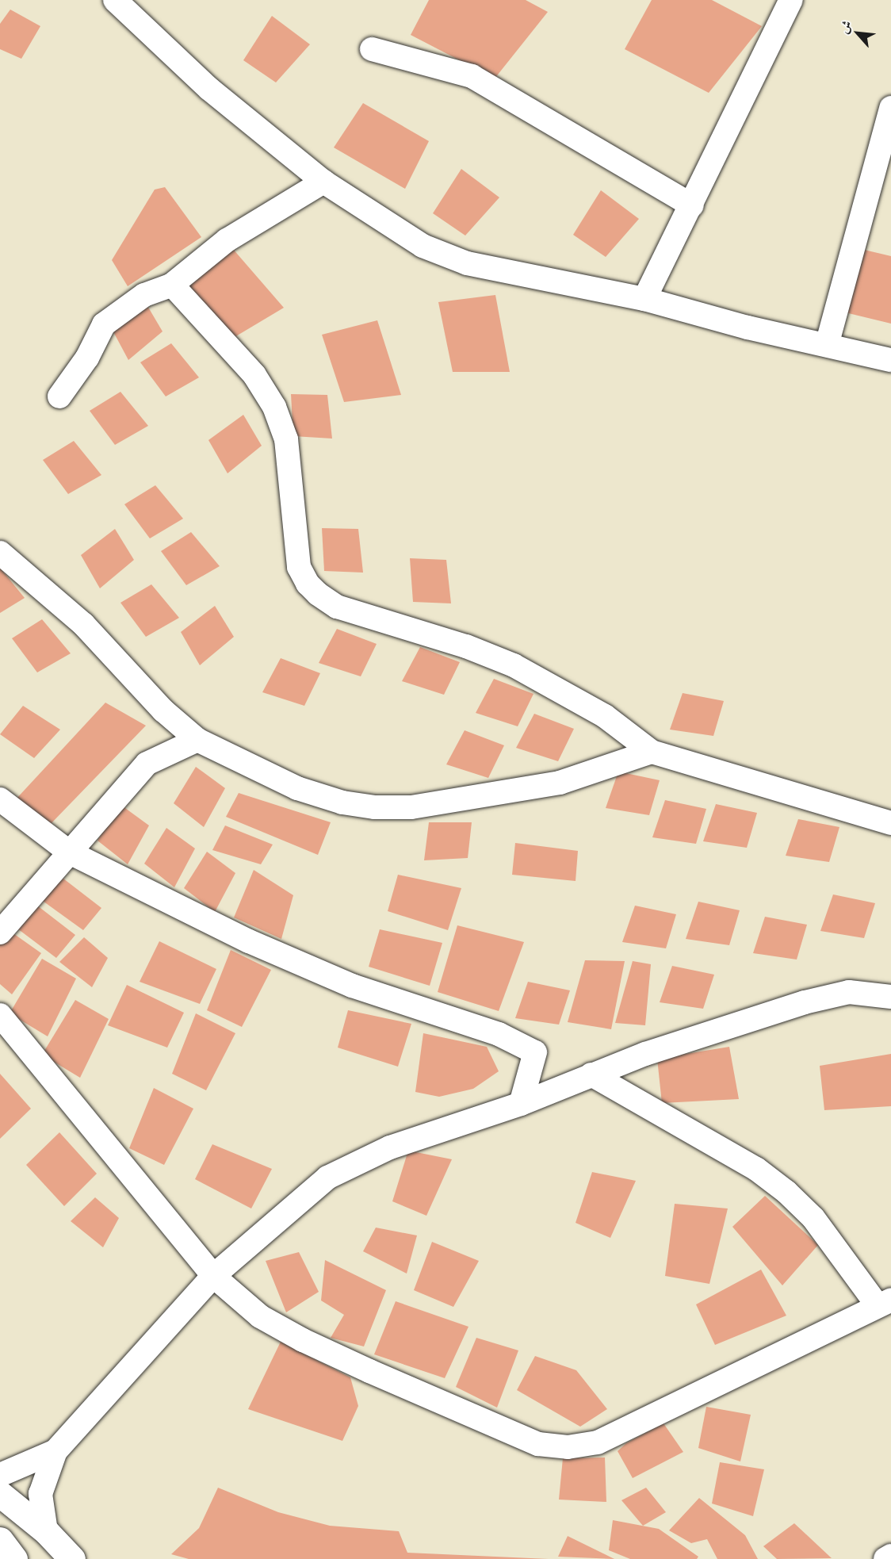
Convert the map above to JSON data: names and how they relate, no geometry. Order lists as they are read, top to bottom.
{
  "north": "top left"
}
